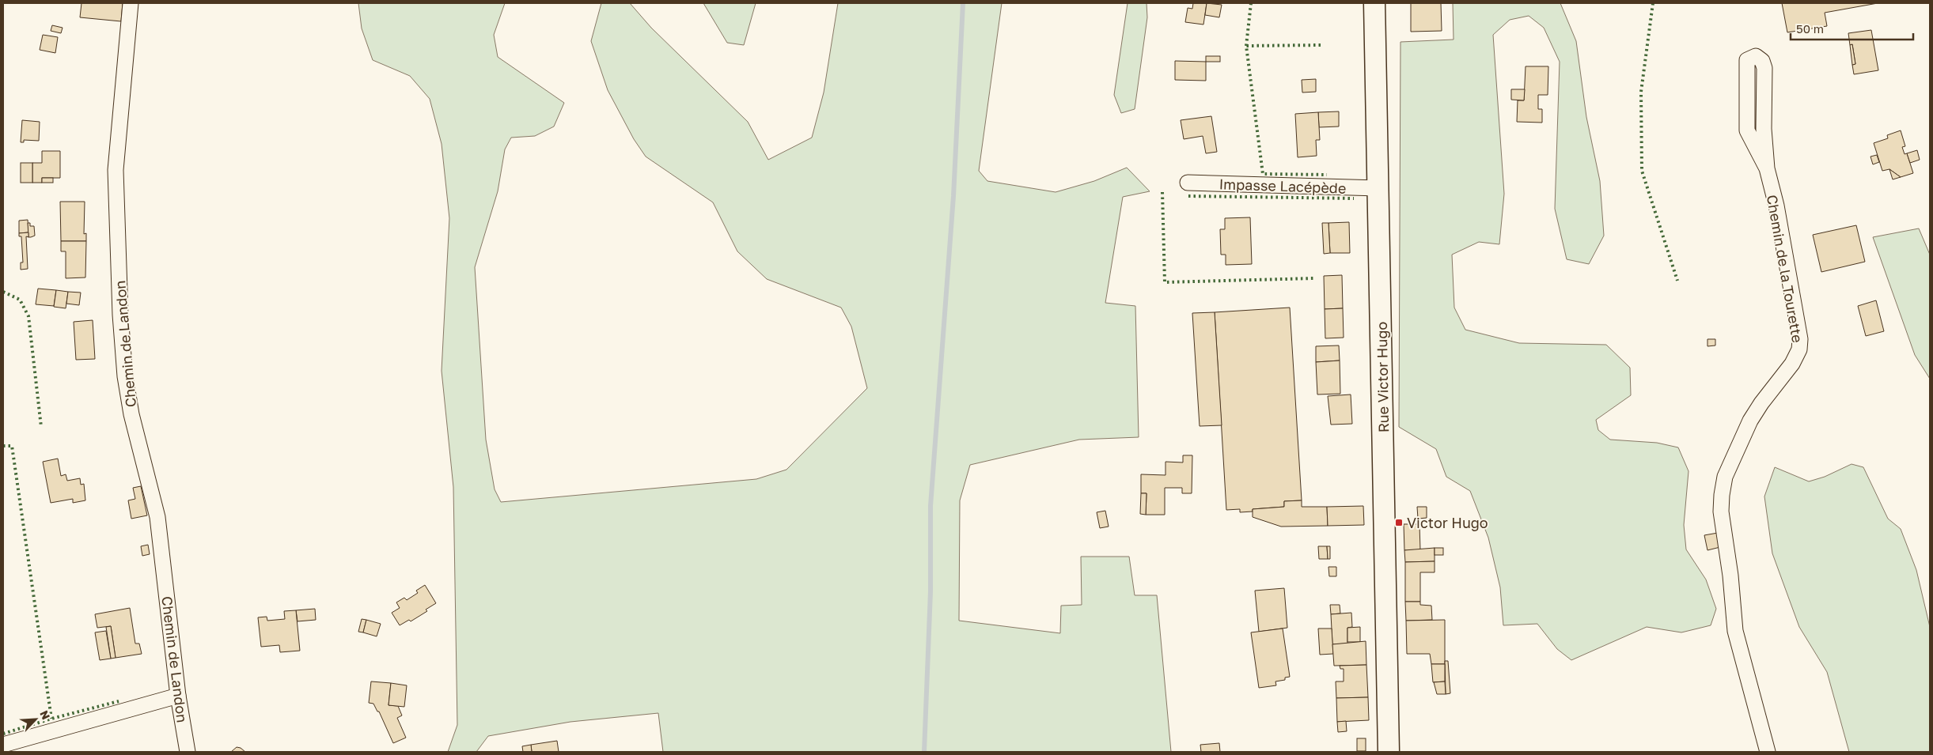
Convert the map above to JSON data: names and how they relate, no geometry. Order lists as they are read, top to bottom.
{
  "streets": {
    "main road": ["Rue Victor Hugo"],
    "street": ["Impasse Lacépède", "Chemin de la Tourette", "Chemin de Landon"]
  },
  "crossings": [
    ["Impasse Lacépède", "Rue Victor Hugo"]
  ],
  "places": {
    "transit": ["Victor Hugo"]
  },
  "scale_bar": "50 m",
  "north": "top right"
}
